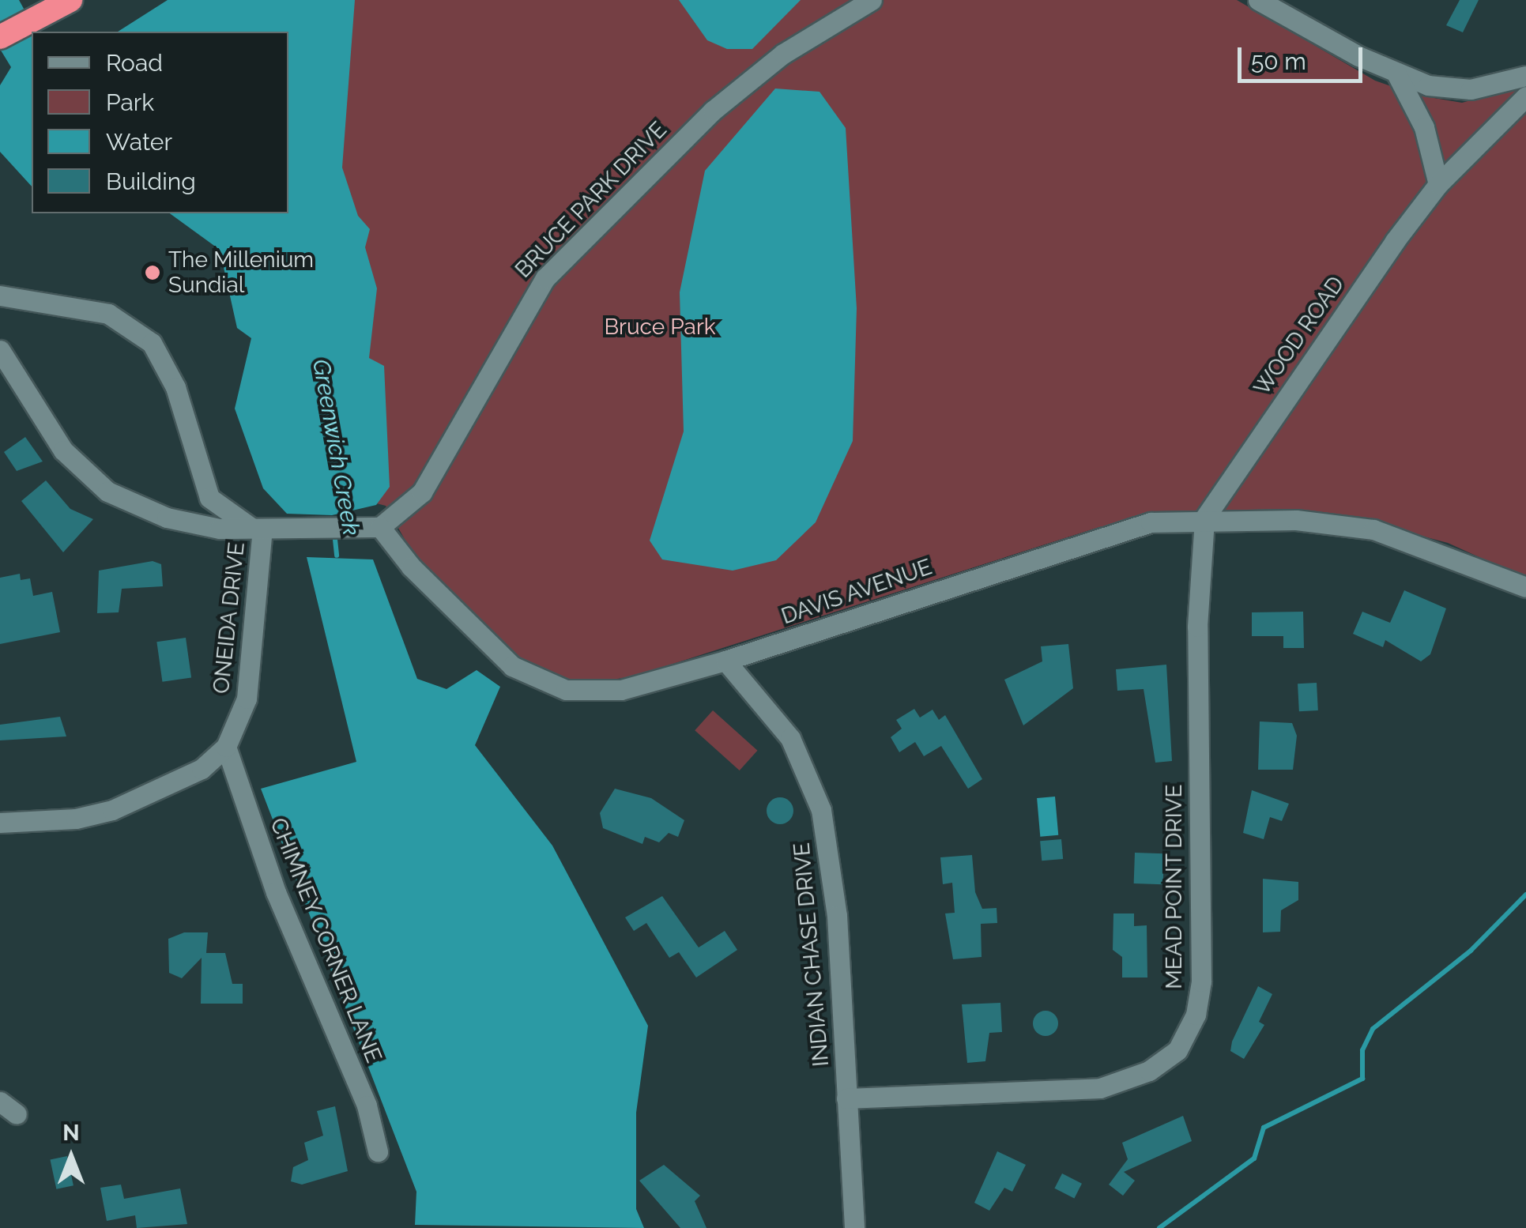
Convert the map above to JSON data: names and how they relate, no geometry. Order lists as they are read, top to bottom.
{
  "streets": {
    "street": [
      "BRUCE PARK DRIVE",
      "WOOD ROAD",
      "DAVIS AVENUE",
      "ONEIDA DRIVE",
      "MEAD POINT DRIVE",
      "CHIMNEY CORNER LANE",
      "INDIAN CHASE DRIVE"
    ]
  },
  "crossings": [
    ["BRUCE PARK DRIVE", "DAVIS AVENUE"],
    ["WOOD ROAD", "DAVIS AVENUE"],
    ["WOOD ROAD", "MEAD POINT DRIVE"],
    ["DAVIS AVENUE", "MEAD POINT DRIVE"],
    ["DAVIS AVENUE", "INDIAN CHASE DRIVE"],
    ["ONEIDA DRIVE", "CHIMNEY CORNER LANE"],
    ["MEAD POINT DRIVE", "INDIAN CHASE DRIVE"]
  ],
  "water": ["Greenwich Creek"],
  "parks": ["Bruce Park"],
  "places": ["The Millenium Sundial"],
  "legend": [
    "Road",
    "Park",
    "Water",
    "Building"
  ],
  "scale_bar": "50 m",
  "north": "top"
}
